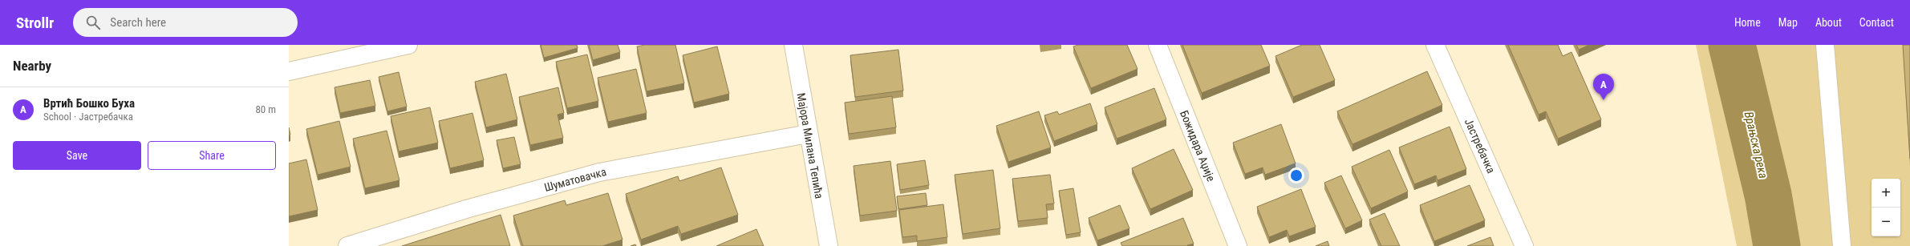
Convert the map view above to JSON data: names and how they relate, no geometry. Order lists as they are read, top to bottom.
{
  "streets": {
    "street": [
      "Мајора Милана Тепића",
      "Божидара Аџије",
      "Јастребачка",
      "Шуматовачка"
    ]
  },
  "crossings": [
    ["Мајора Милана Тепића", "Шуматовачка"]
  ],
  "water": ["Врањска река"],
  "page": {
    "header": "Strollr",
    "search": "Search here",
    "nav": [
      "Home",
      "Map",
      "About",
      "Contact"
    ],
    "heading": "Nearby",
    "pins": "A",
    "list": [
      {
        "mark": "A",
        "name": "Вртић Бошко Буха",
        "note": "School · Јастребачка",
        "value": "80 m"
      }
    ],
    "buttons": ["Save", "Share"],
    "map_buttons": ["+", "−"]
  }
}
